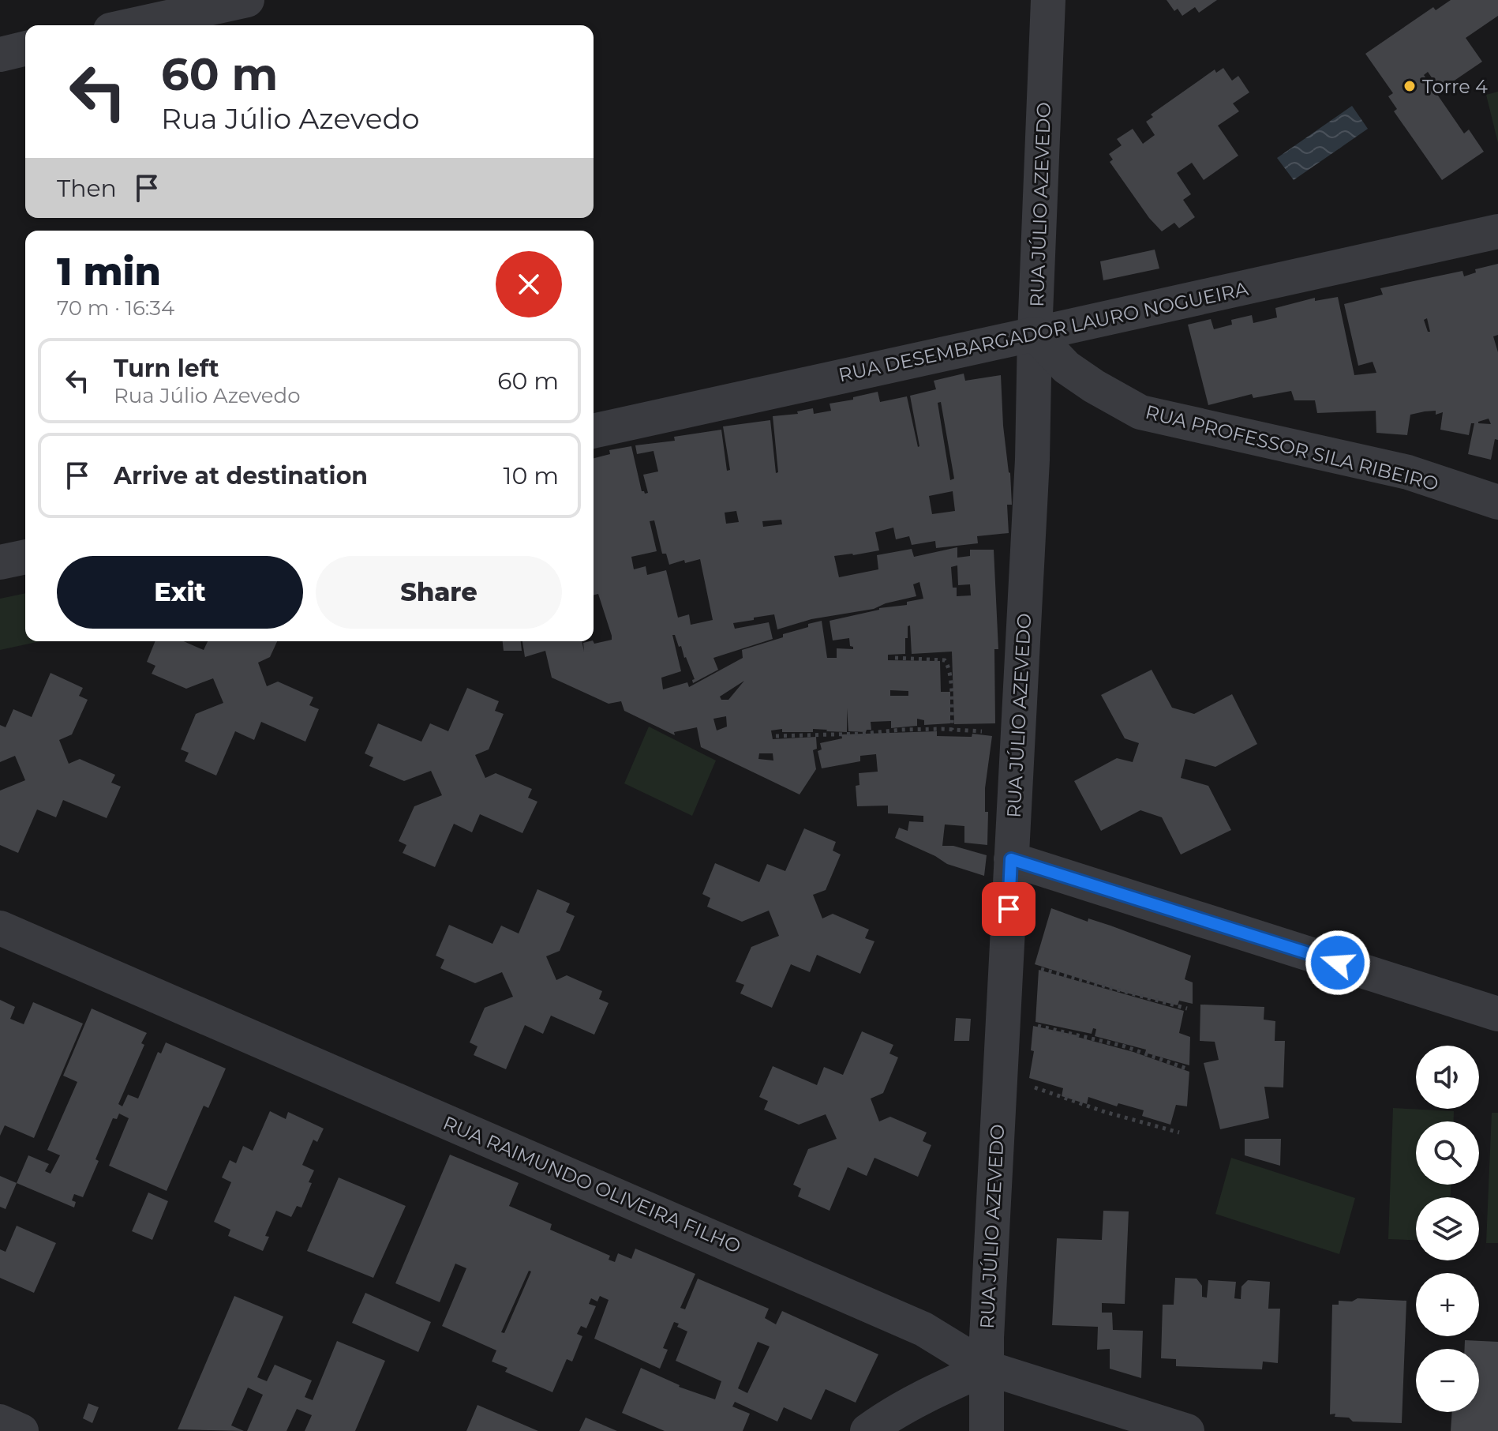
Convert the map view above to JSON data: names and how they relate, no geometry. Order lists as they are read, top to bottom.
{
  "streets": {
    "street": [
      "RUA JÚLIO AZEVEDO",
      "RUA DESEMBARGADOR LAURO NOGUEIRA",
      "RUA PROFESSOR SILA RIBEIRO",
      "RUA RAIMUNDO OLIVEIRA FILHO"
    ]
  },
  "crossings": [
    ["RUA JÚLIO AZEVEDO", "RUA DESEMBARGADOR LAURO NOGUEIRA"],
    ["RUA JÚLIO AZEVEDO", "RUA PROFESSOR SILA RIBEIRO"],
    ["RUA JÚLIO AZEVEDO", "RUA RAIMUNDO OLIVEIRA FILHO"],
    ["RUA DESEMBARGADOR LAURO NOGUEIRA", "RUA PROFESSOR SILA RIBEIRO"]
  ],
  "places": ["Torre 4"],
  "page": {
    "turn": ["60 m", "Rua Júlio Azevedo"],
    "then": "Then",
    "heading": ["1 min", "70 m · 16:34"],
    "list": [
      {
        "name": "Turn left",
        "note": "Rua Júlio Azevedo",
        "value": "60 m"
      },
      {
        "name": "Arrive at destination",
        "value": "10 m"
      }
    ],
    "buttons": ["Exit", "Share"],
    "map_buttons": ["+", "−"]
  }
}
